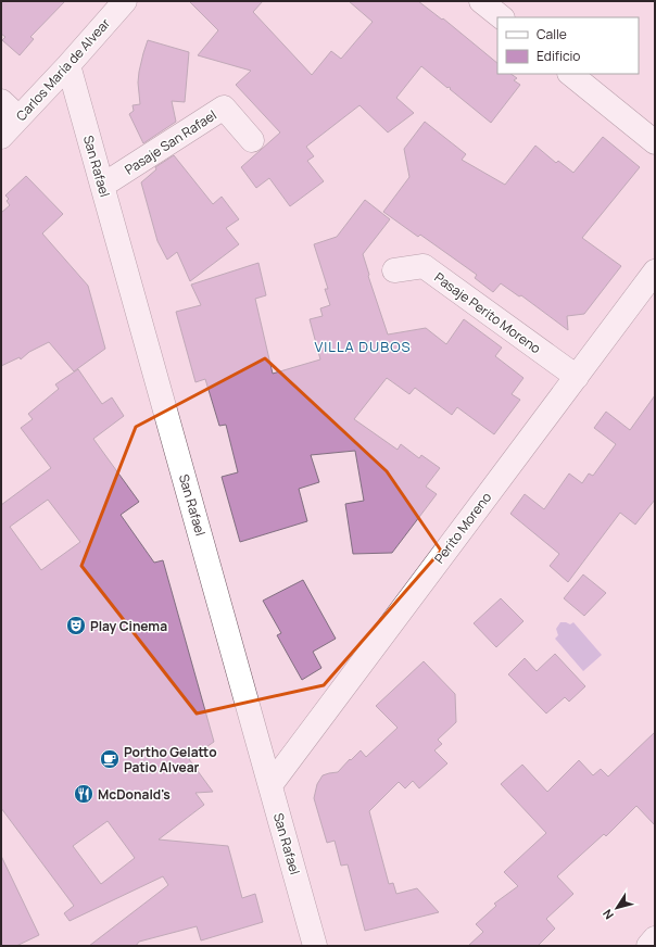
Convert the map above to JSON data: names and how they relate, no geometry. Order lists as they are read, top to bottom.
{
  "streets": {
    "street": [
      "Carlos María de Alvear",
      "Pasaje San Rafael",
      "San Rafael",
      "Pasaje Perito Moreno",
      "Perito Moreno"
    ]
  },
  "crossings": [
    ["Carlos María de Alvear", "San Rafael"],
    ["Pasaje San Rafael", "San Rafael"],
    ["San Rafael", "Perito Moreno"],
    ["Pasaje Perito Moreno", "Perito Moreno"]
  ],
  "districts": ["VILLA DUBOS"],
  "places": {
    "theatre": ["Play Cinema"],
    "cafe": ["Portho Gelatto Patio Alvear"],
    "restaurant": ["McDonald's"]
  },
  "legend": ["Calle", "Edificio"],
  "north": "bottom left"
}
